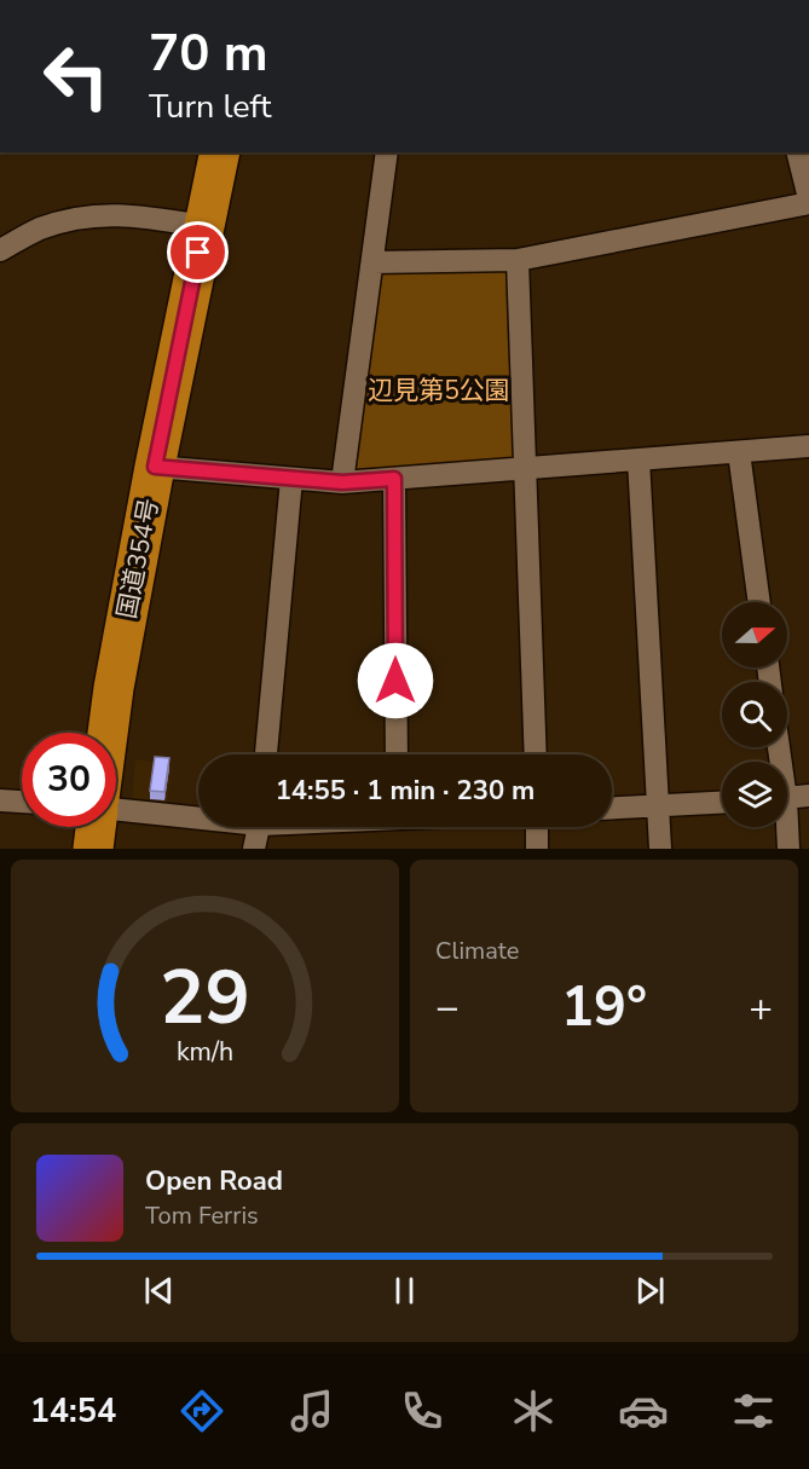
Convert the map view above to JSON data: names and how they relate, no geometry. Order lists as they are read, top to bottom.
{
  "streets": {
    "highway": ["国道354号"]
  },
  "parks": ["辺見第5公園"],
  "north": "right",
  "page": {
    "turn": ["70 m", "Turn left"],
    "limit": "30",
    "trip": "14:55 · 1 min · 230 m",
    "tile": "Climate",
    "heat": ["−", "19°", "+"],
    "song": ["Open Road", "Tom Ferris"],
    "tabs": "14:54",
    "gauge": ["29", "km/h"]
  }
}
